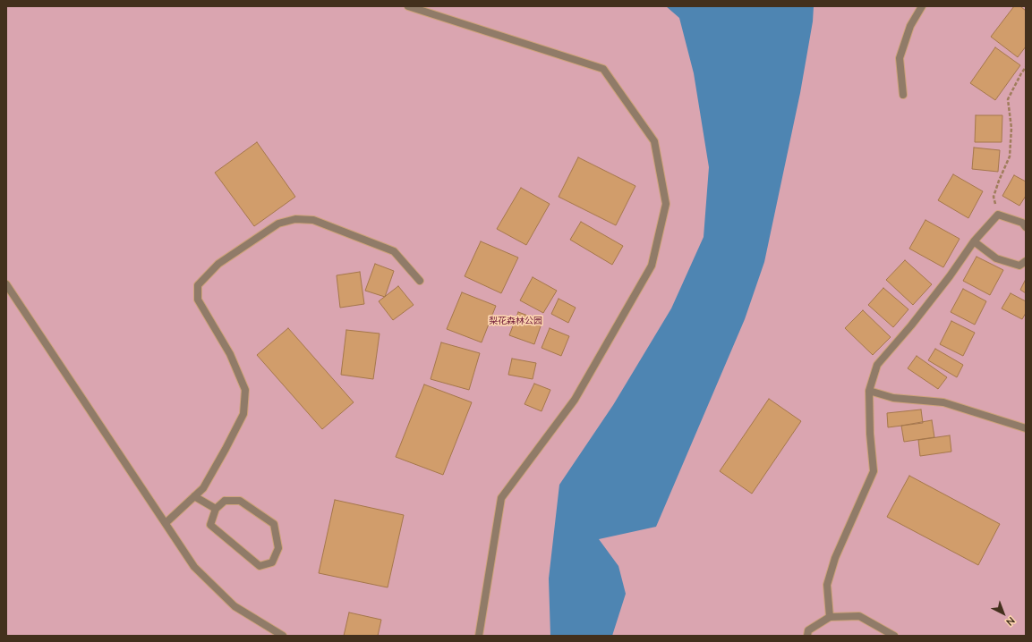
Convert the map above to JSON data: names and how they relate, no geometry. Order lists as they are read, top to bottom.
{
  "parks": ["梨花森林公园"],
  "north": "bottom right"
}
